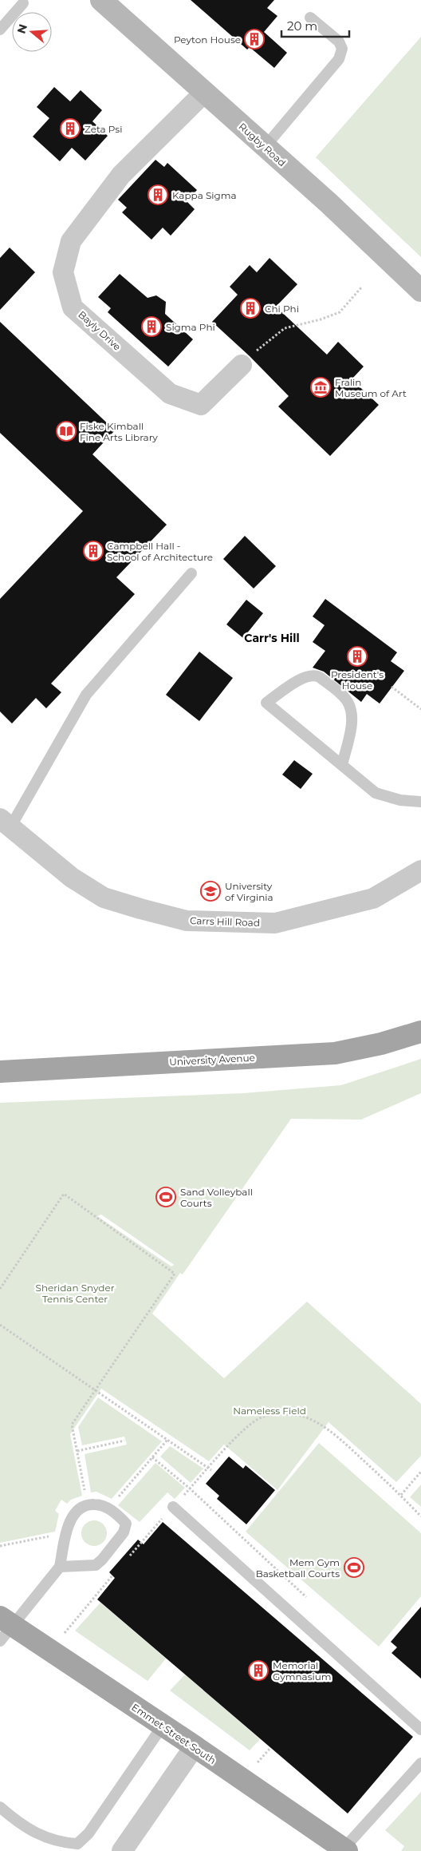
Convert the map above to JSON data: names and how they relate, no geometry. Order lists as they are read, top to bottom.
{
  "streets": {
    "main road": ["Rugby Road", "University Avenue", "Emmet Street South"],
    "street": ["Bayly Drive", "Carrs Hill Road"]
  },
  "crossings": [
    ["Rugby Road", "Bayly Drive"]
  ],
  "districts": ["Carr's Hill"],
  "parks": ["Sheridan Snyder Tennis Center", "Nameless Field"],
  "places": {
    "building": [
      "Peyton House",
      "Zeta Psi",
      "Kappa Sigma",
      "Chi Phi",
      "Sigma Phi",
      "Campbell Hall - School of Architecture",
      "President's House",
      "Memorial Gymnasium"
    ],
    "museum": ["Fralin Museum of Art"],
    "library": ["Fiske Kimball Fine Arts Library"],
    "school or university": ["University of Virginia"],
    "sports": ["Sand Volleyball Courts", "Mem Gym Basketball Courts"]
  },
  "scale_bar": "20 m",
  "north": "left"
}
